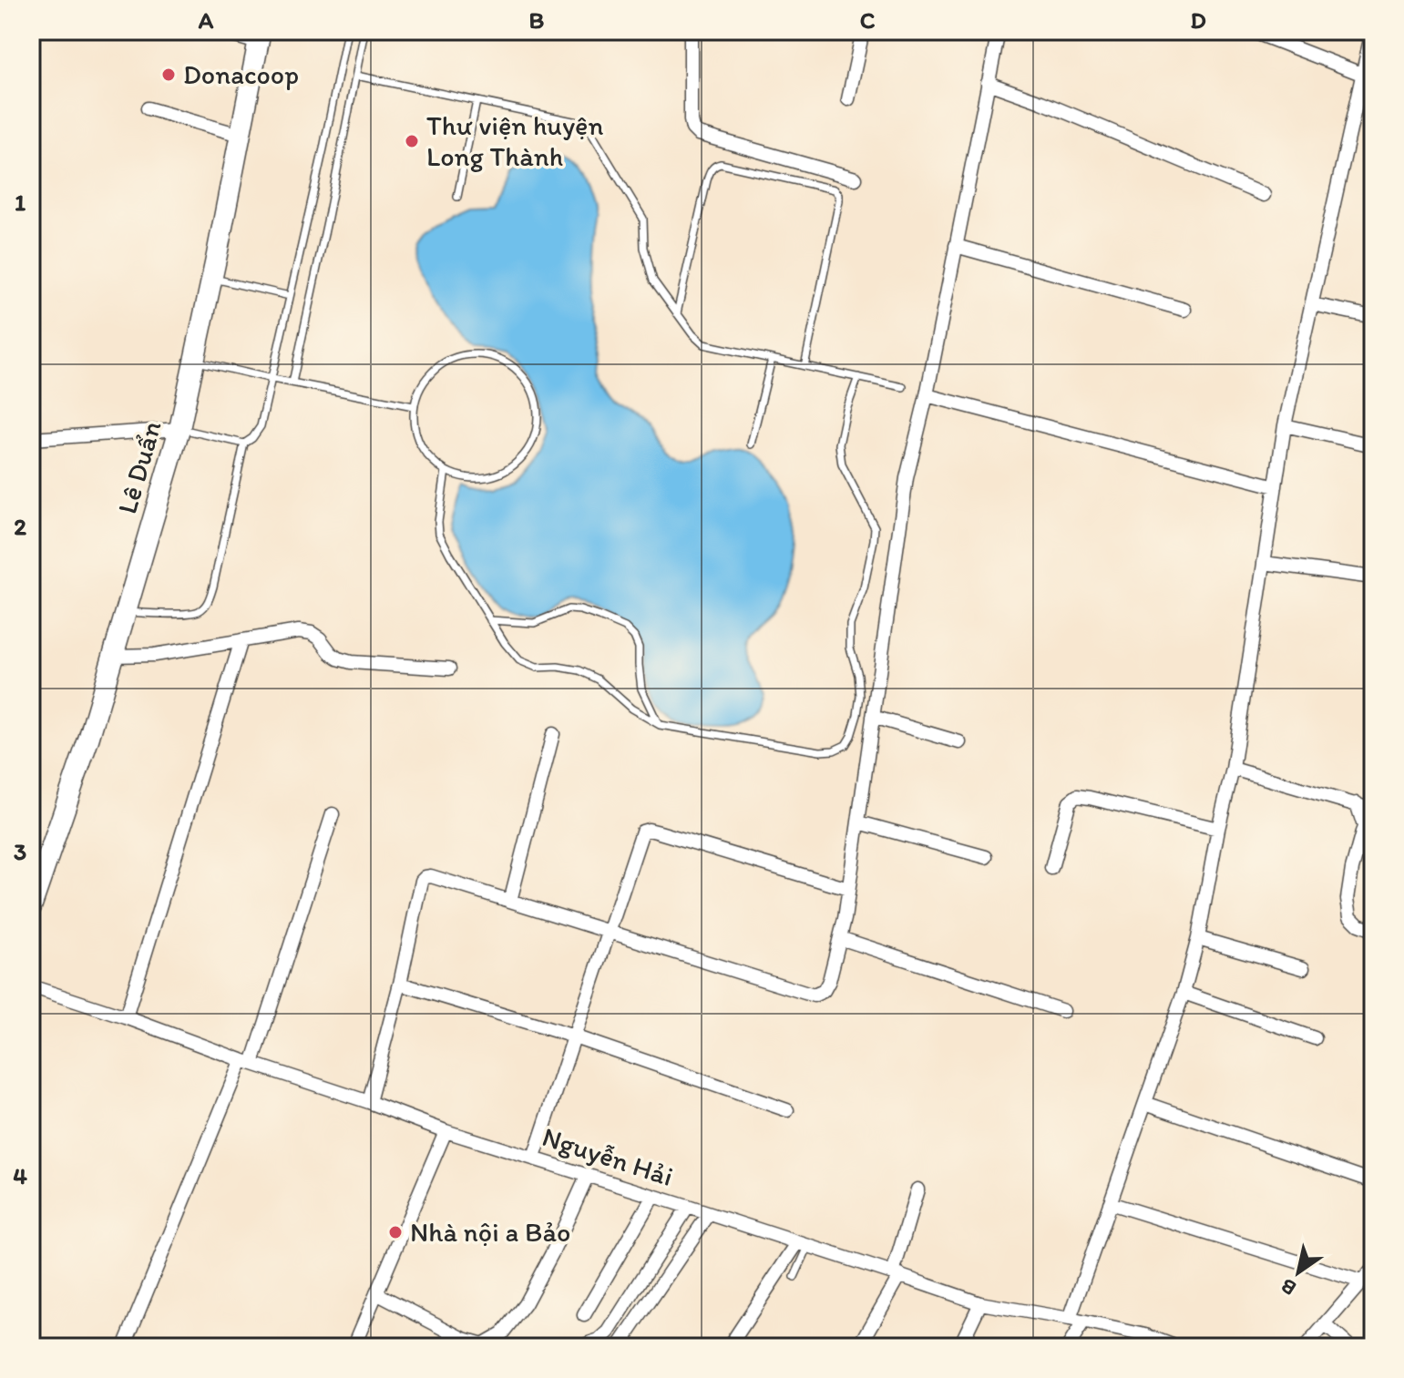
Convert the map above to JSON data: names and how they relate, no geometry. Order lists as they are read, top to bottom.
{
  "streets": {
    "main road": ["Lê Duẩn"],
    "street": ["Nguyễn Hải"]
  },
  "places": ["Donacoop", "Thư viện huyện Long Thành", "Nhà nội a Bảo"],
  "north": "bottom left",
  "grid": {
    "columns": [
      "A",
      "B",
      "C",
      "D"
    ],
    "rows": [
      "1",
      "2",
      "3",
      "4"
    ]
  }
}
